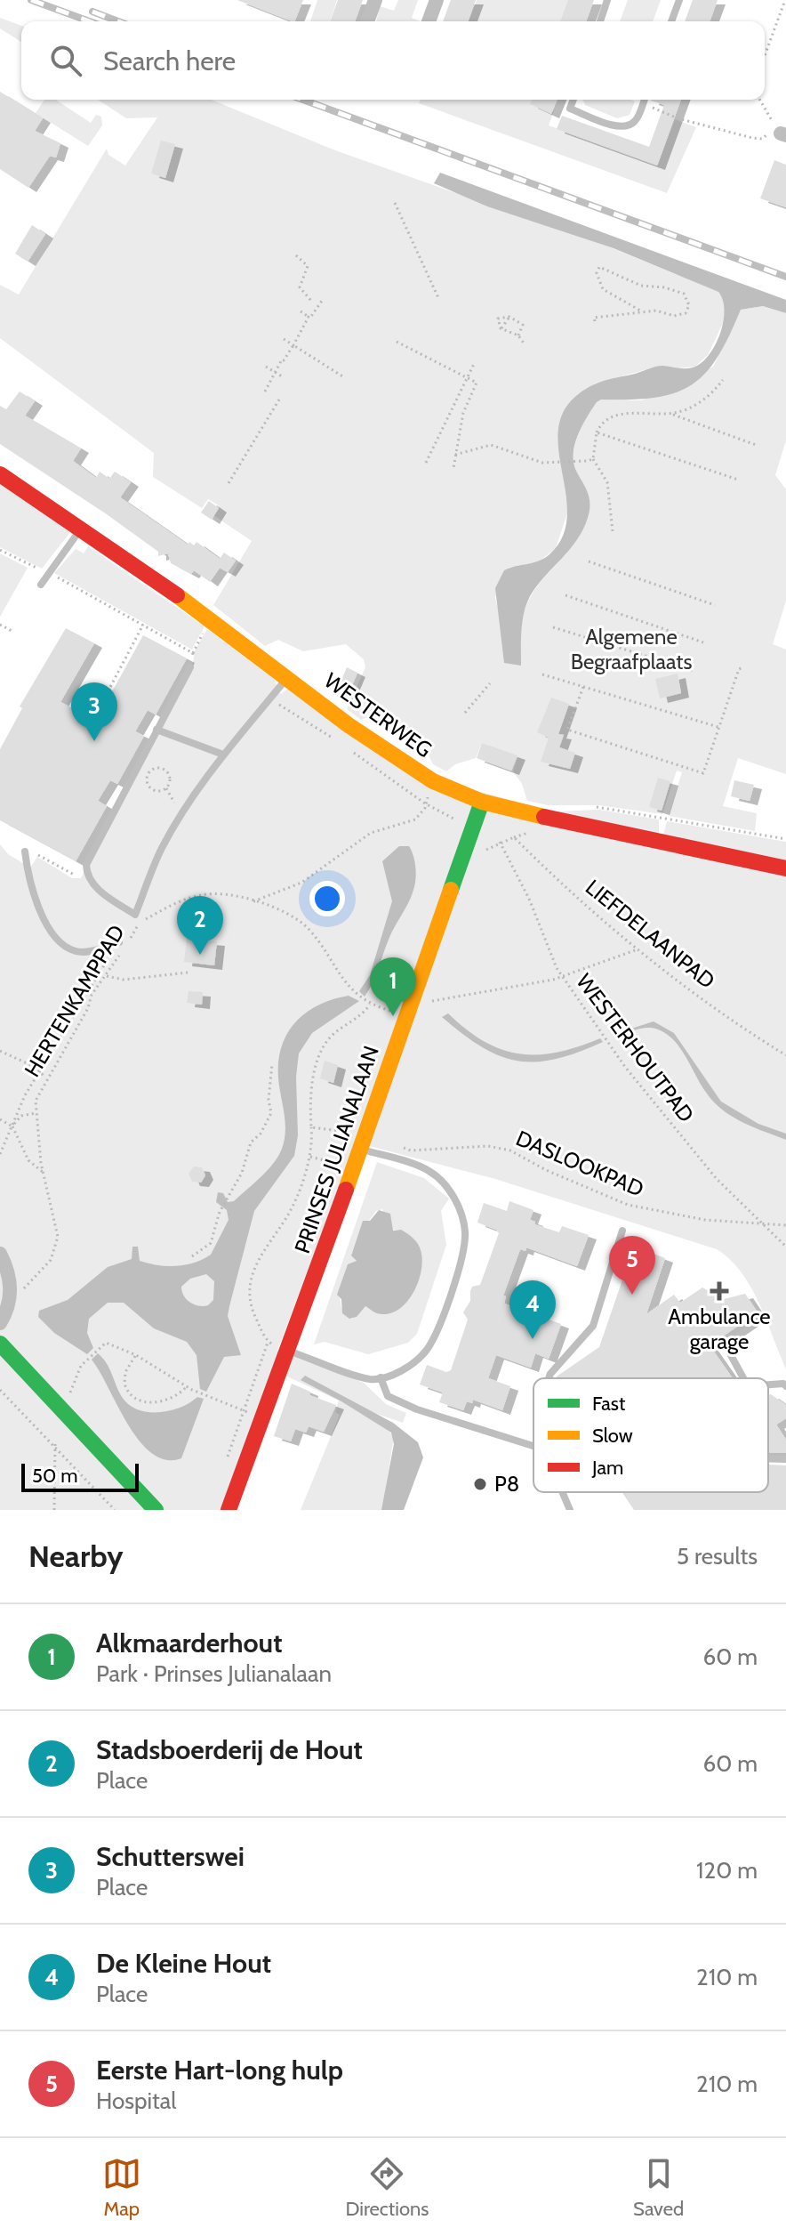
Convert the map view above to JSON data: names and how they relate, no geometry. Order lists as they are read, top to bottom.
{
  "streets": {
    "street": ["WESTERWEG", "PRINSES JULIANALAAN"],
    "path": [
      "LIEFDELAANPAD",
      "HERTENKAMPPAD",
      "WESTERHOUTPAD",
      "DASLOOKPAD"
    ]
  },
  "crossings": [
    ["WESTERWEG", "PRINSES JULIANALAAN"],
    ["LIEFDELAANPAD", "WESTERHOUTPAD"],
    ["HERTENKAMPPAD", "PRINSES JULIANALAAN"],
    ["WESTERHOUTPAD", "DASLOOKPAD"]
  ],
  "parks": ["Algemene Begraafplaats"],
  "places": {
    "health": ["Ambulance garage"],
    "other": ["P8"]
  },
  "legend": ["Fast", "Slow", "Jam"],
  "scale_bar": "50 m",
  "page": {
    "search": "Search here",
    "pins": [
      "3",
      "2",
      "1",
      "5",
      "4"
    ],
    "scale": "50 m",
    "heading": ["Nearby", "5 results"],
    "list": [
      {
        "mark": "1",
        "name": "Alkmaarderhout",
        "note": "Park · Prinses Julianalaan",
        "value": "60 m"
      },
      {
        "mark": "2",
        "name": "Stadsboerderij de Hout",
        "note": "Place",
        "value": "60 m"
      },
      {
        "mark": "3",
        "name": "Schutterswei",
        "note": "Place",
        "value": "120 m"
      },
      {
        "mark": "4",
        "name": "De Kleine Hout",
        "note": "Place",
        "value": "210 m"
      },
      {
        "mark": "5",
        "name": "Eerste Hart-long hulp",
        "note": "Hospital",
        "value": "210 m"
      }
    ],
    "nav": ["Map", "Directions", "Saved"]
  }
}
